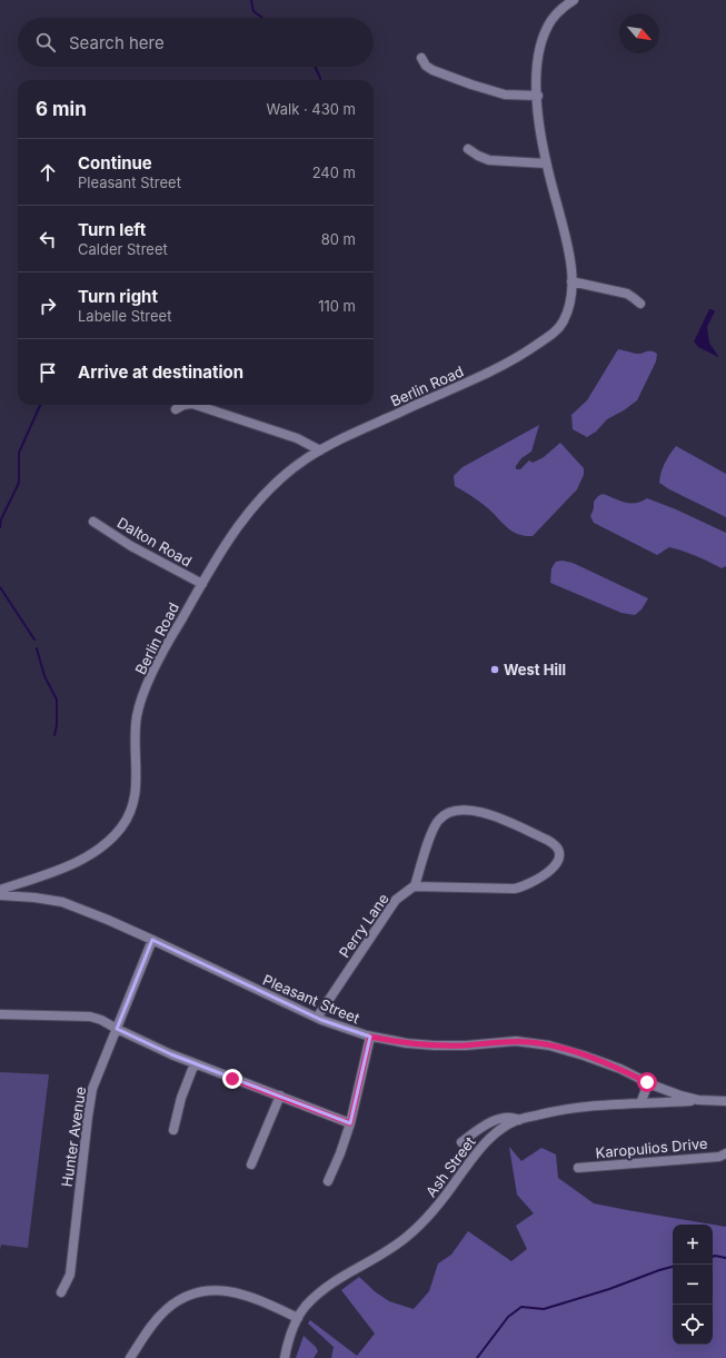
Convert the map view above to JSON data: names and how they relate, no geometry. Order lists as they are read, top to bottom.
{
  "streets": {
    "street": [
      "Berlin Road",
      "Dalton Road",
      "Perry Lane",
      "Pleasant Street",
      "Hunter Avenue",
      "Karopulios Drive",
      "Ash Street"
    ]
  },
  "crossings": [
    ["Berlin Road", "Dalton Road"],
    ["Perry Lane", "Pleasant Street"],
    ["Pleasant Street", "Hunter Avenue"],
    ["Pleasant Street", "Ash Street"]
  ],
  "places": ["West Hill"],
  "north": "bottom right",
  "page": {
    "search": "Search here",
    "heading": ["6 min", "Walk · 430 m"],
    "list": [
      ["Continue", "Pleasant Street", "240 m"],
      ["Turn left", "Calder Street", "80 m"],
      ["Turn right", "Labelle Street", "110 m"],
      "Arrive at destination"
    ],
    "map_buttons": ["+", "−"]
  }
}
